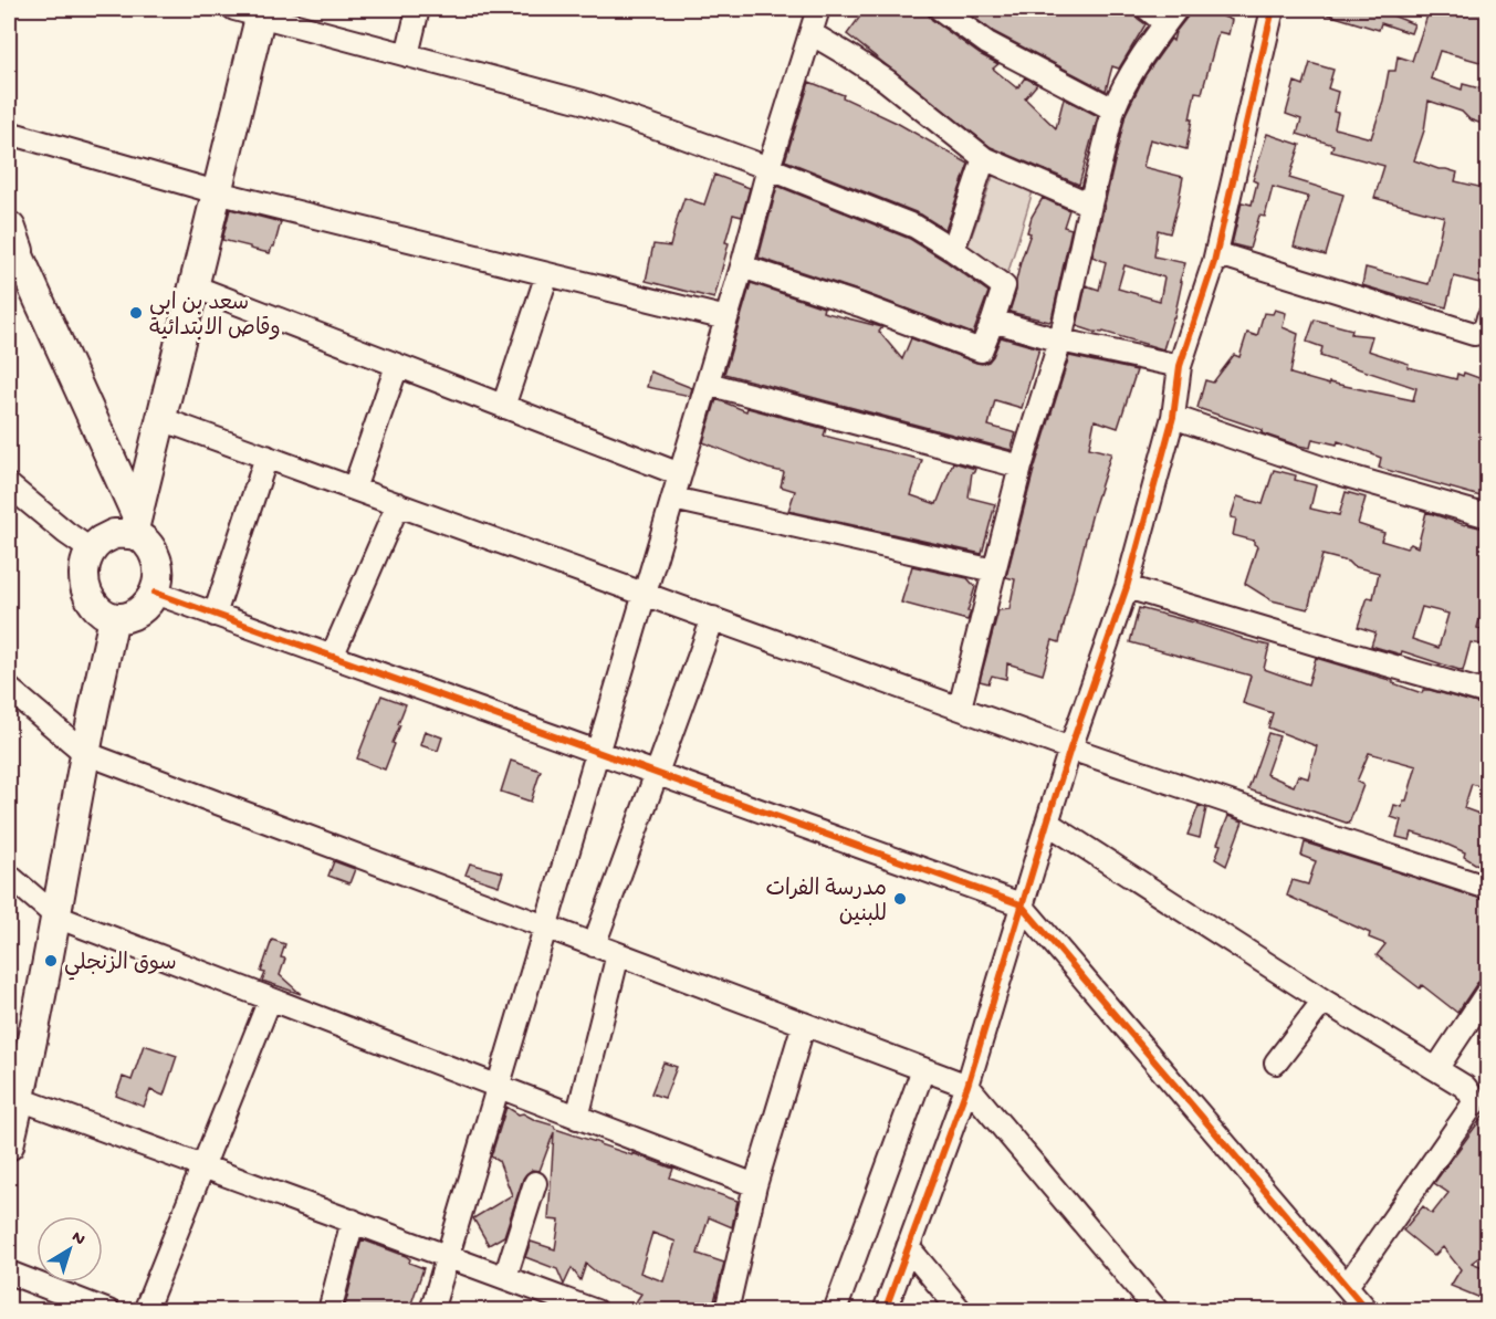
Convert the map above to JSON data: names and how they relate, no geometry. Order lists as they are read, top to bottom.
{
  "places": ["سعد بن ابي وقاص الابتدائية", "مدرسة الفرات للبنين", "سوق الزنجلي"],
  "north": "top right"
}
